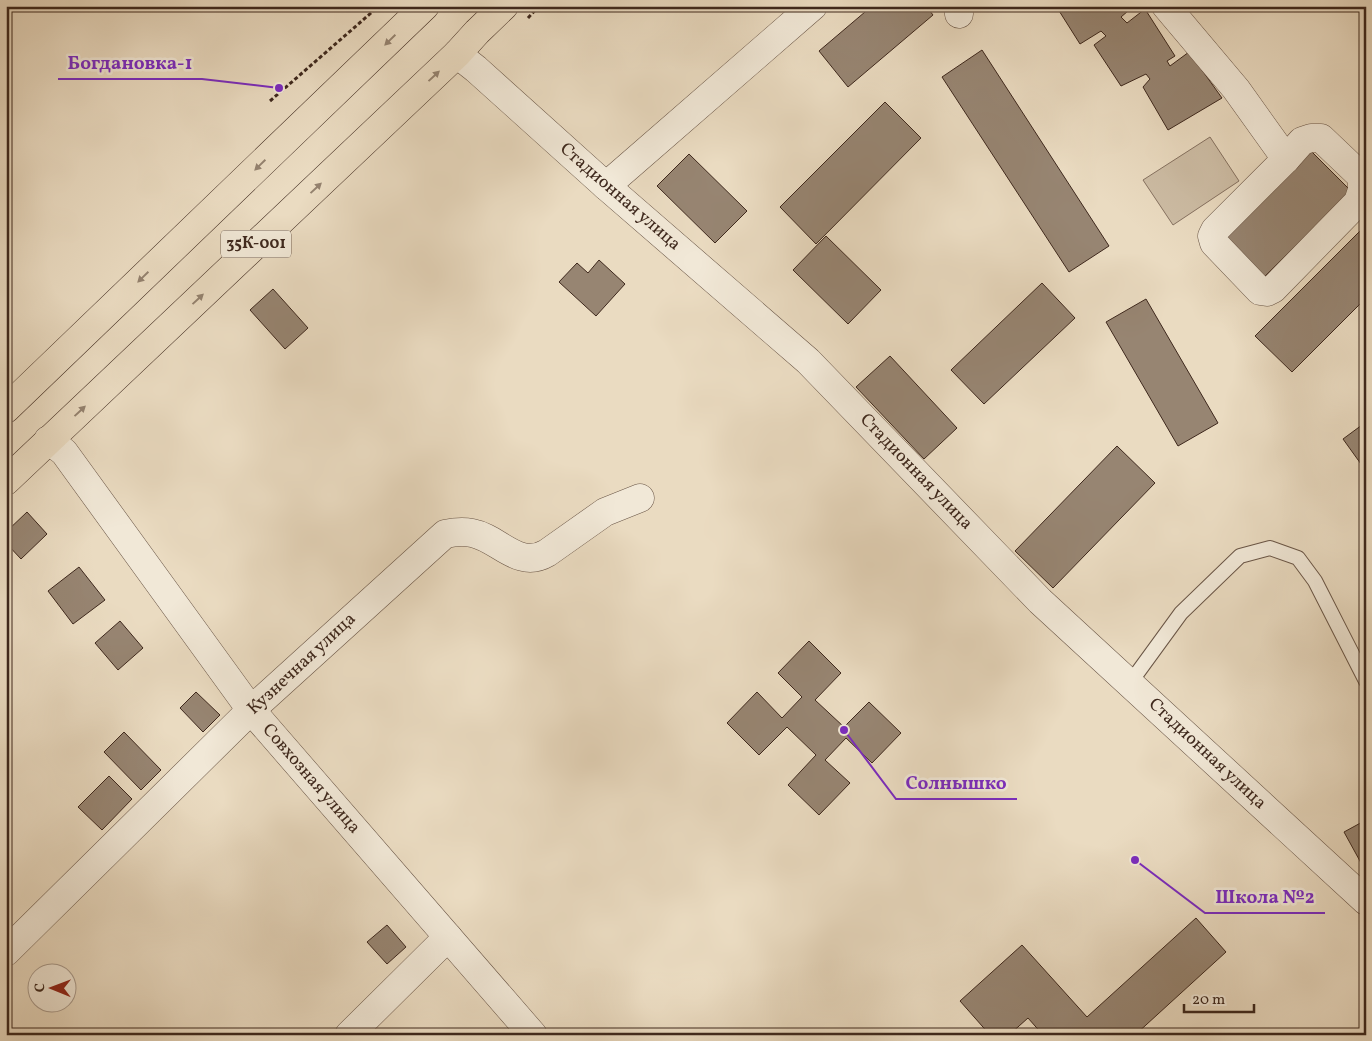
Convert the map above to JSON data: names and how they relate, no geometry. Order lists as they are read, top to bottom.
{
  "streets": {
    "main road": ["35К-001"],
    "street": ["Стадионная улица", "Кузнечная улица", "Совхозная улица"]
  },
  "crossings": [
    ["Стадионная улица", "35К-001"],
    ["35К-001", "Совхозная улица"],
    ["Кузнечная улица", "Совхозная улица"]
  ],
  "places": ["Богдановка-1", "Солнышко", "Школа №2"],
  "scale_bar": "20 m",
  "north": "left"
}
